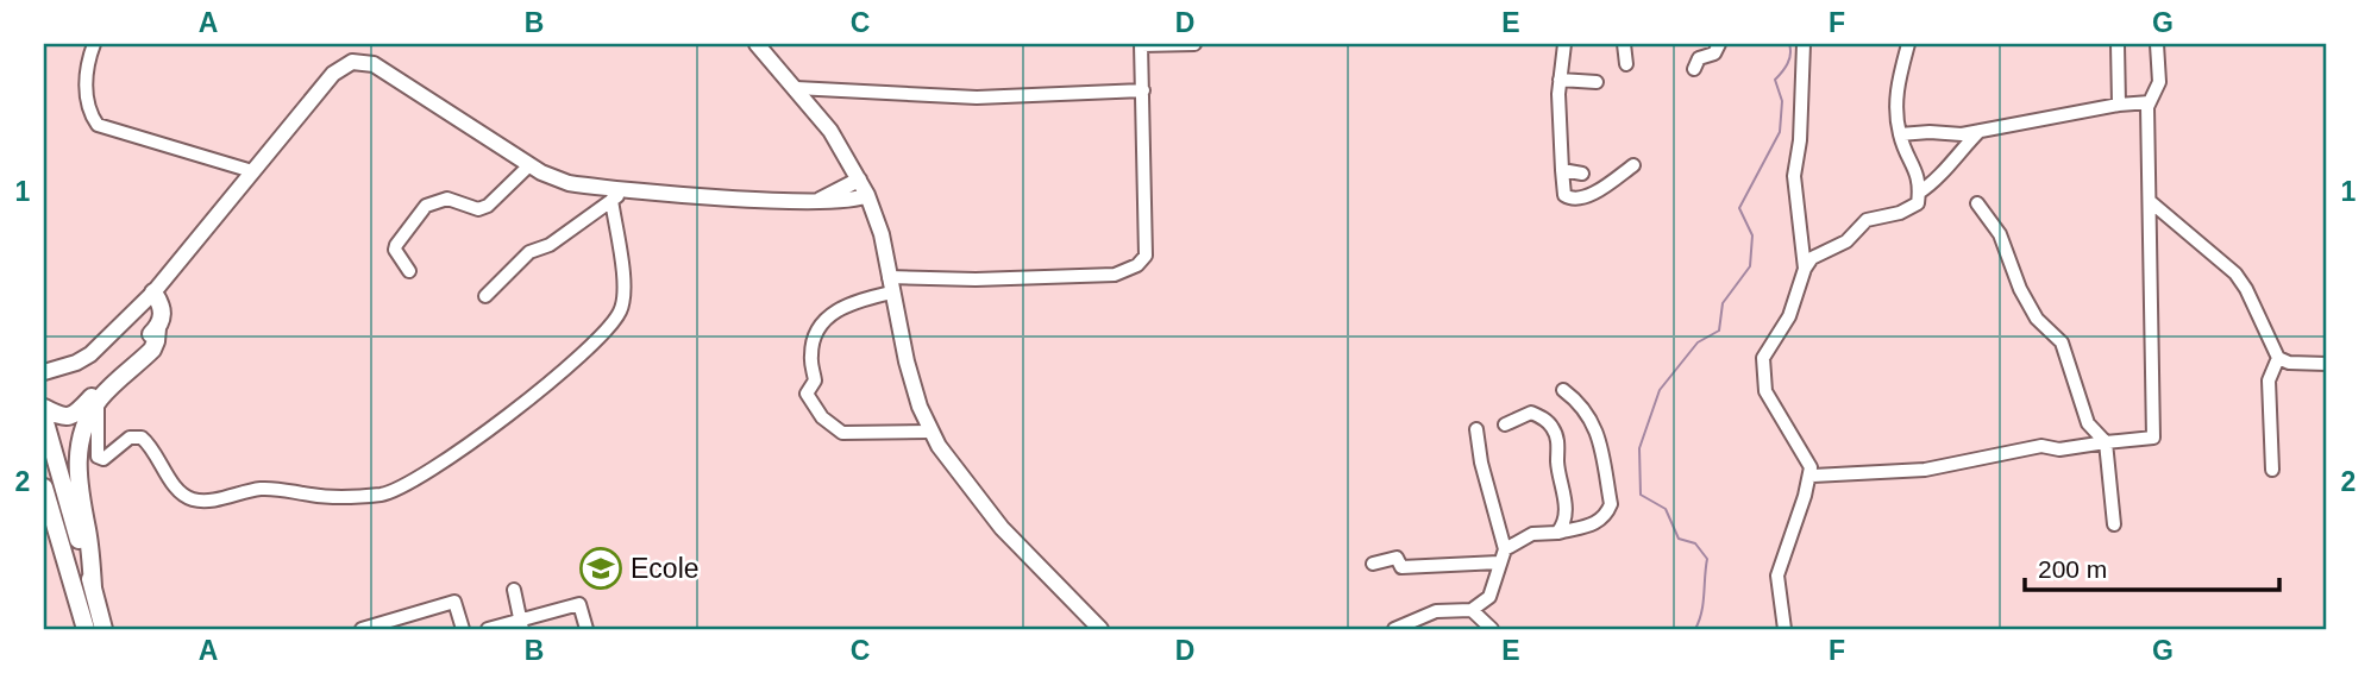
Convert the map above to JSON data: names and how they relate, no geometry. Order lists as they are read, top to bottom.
{
  "places": {
    "school or university": ["Ecole"]
  },
  "scale_bar": "200 m",
  "grid": {
    "columns": [
      "A",
      "B",
      "C",
      "D",
      "E",
      "F",
      "G"
    ],
    "rows": ["1", "2"]
  }
}
